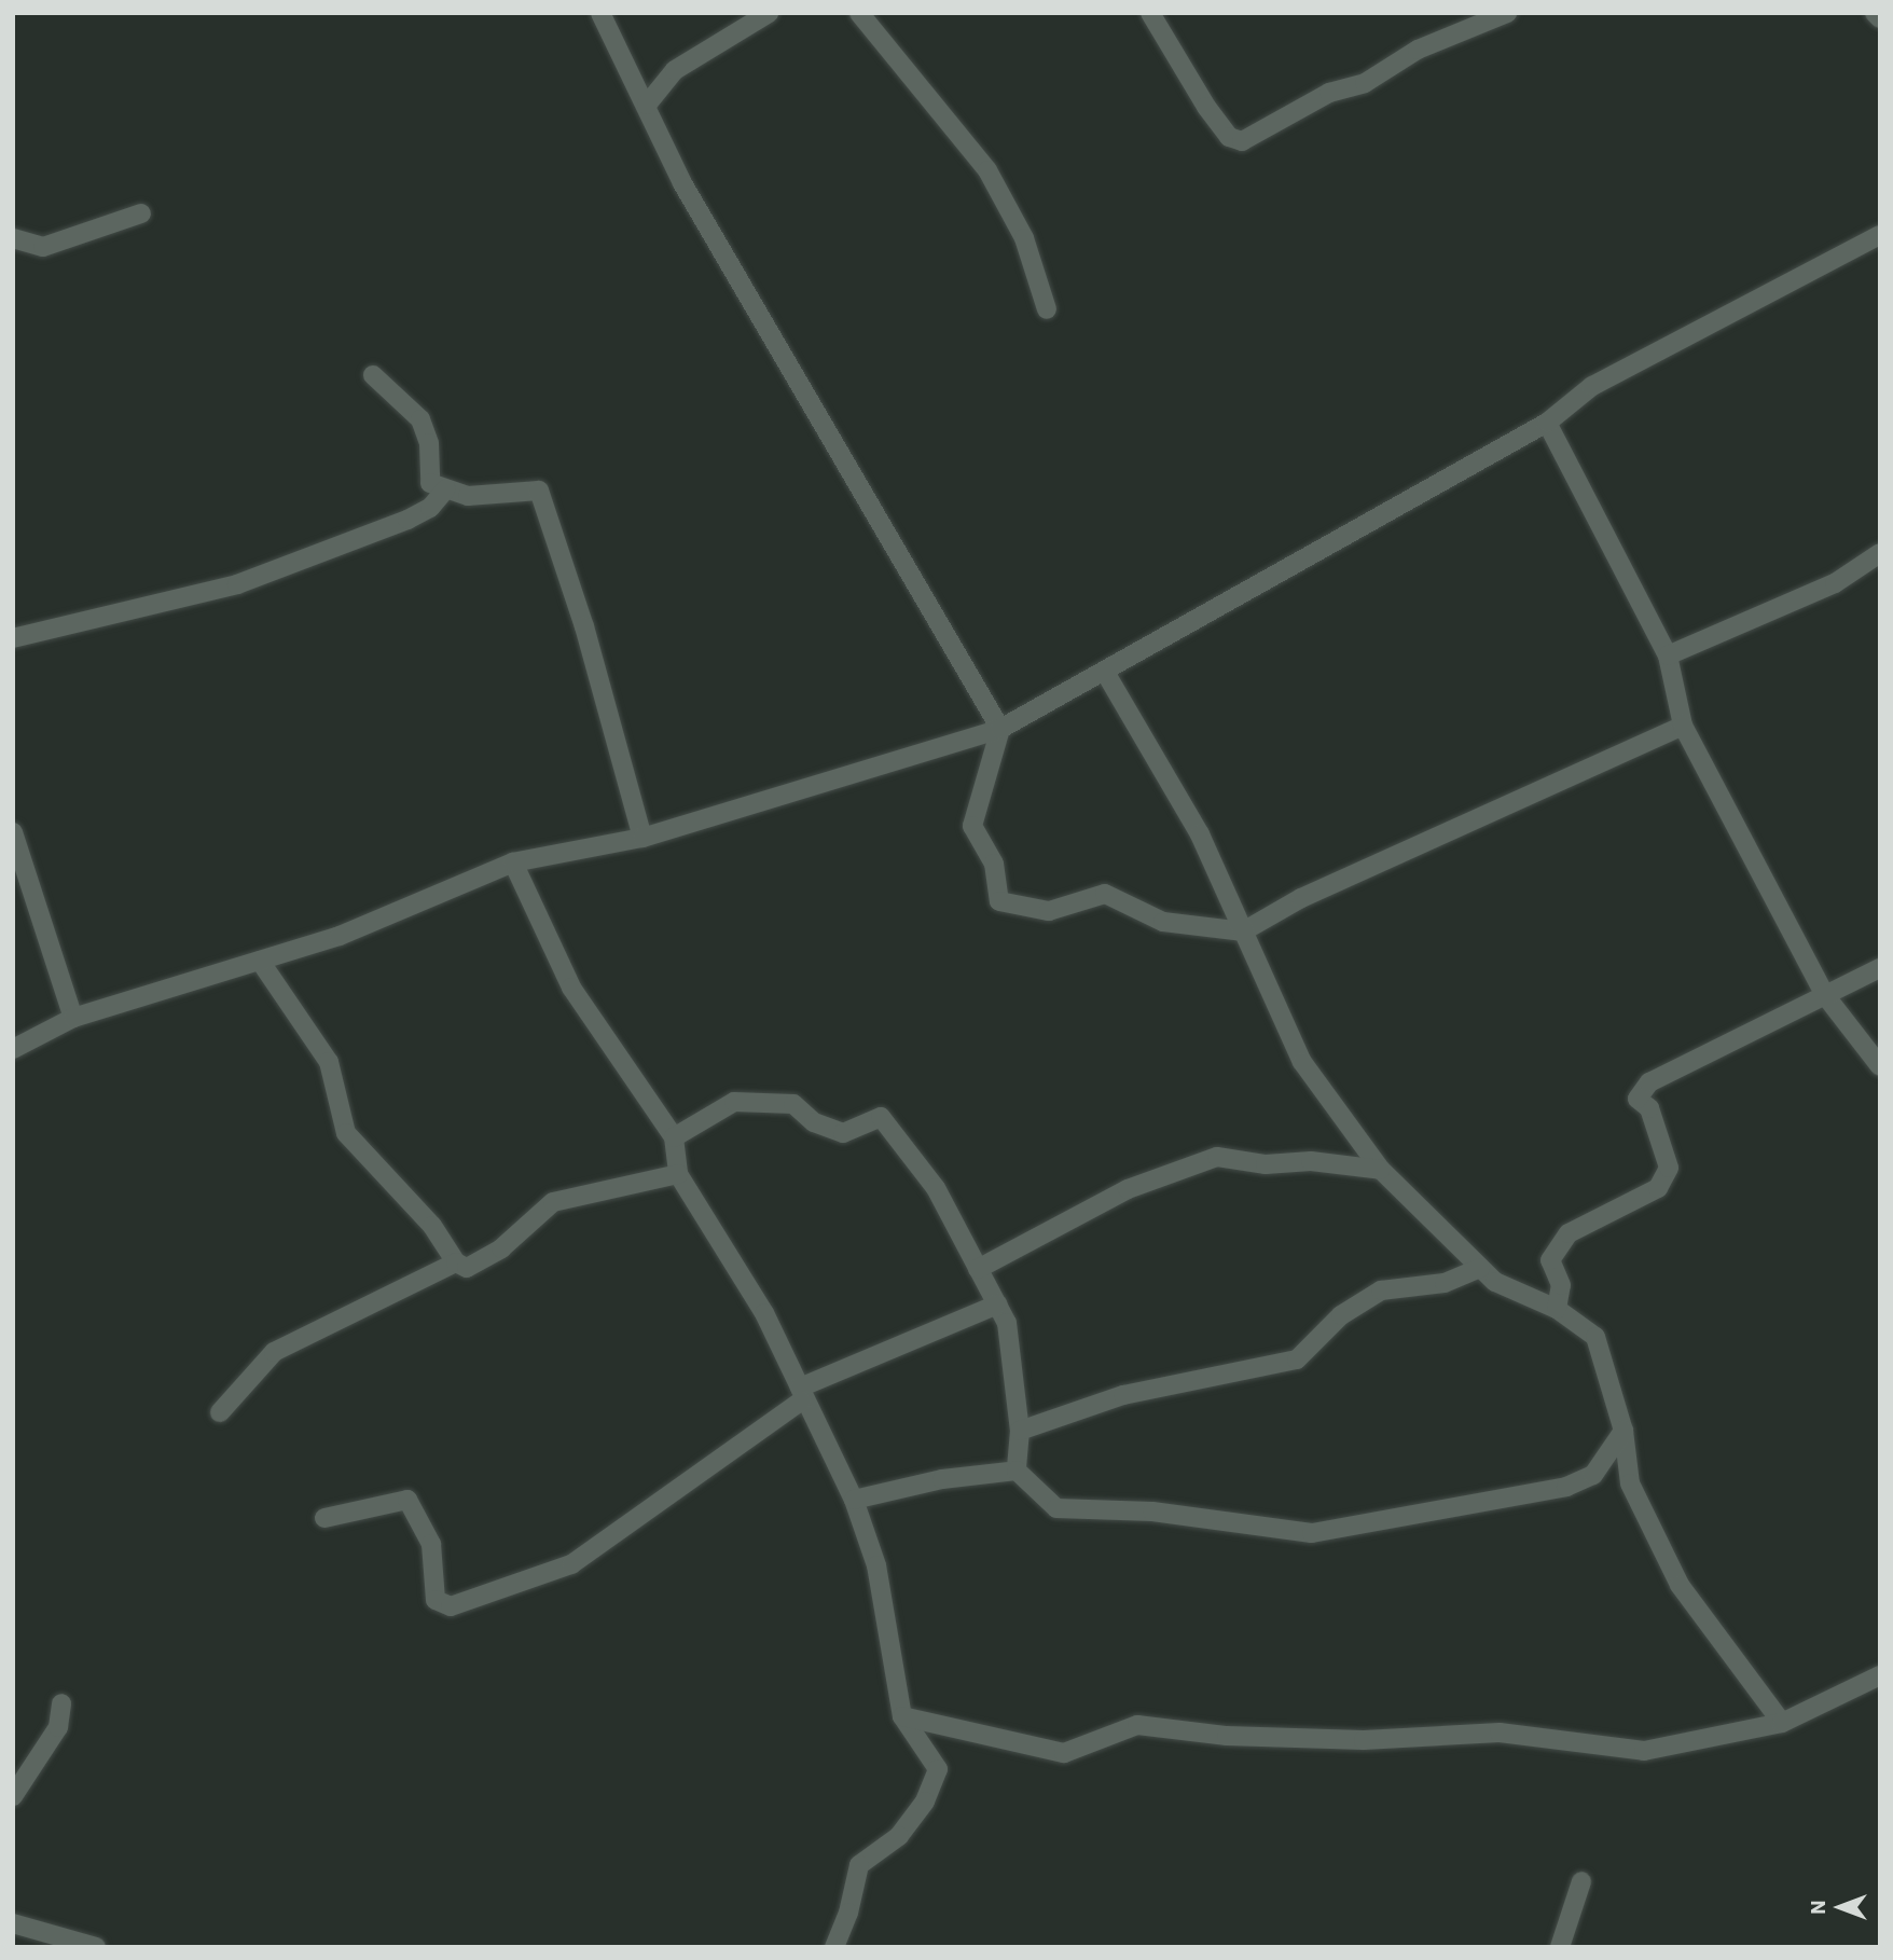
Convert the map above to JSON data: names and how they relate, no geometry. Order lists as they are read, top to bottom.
{
  "north": "left"
}
